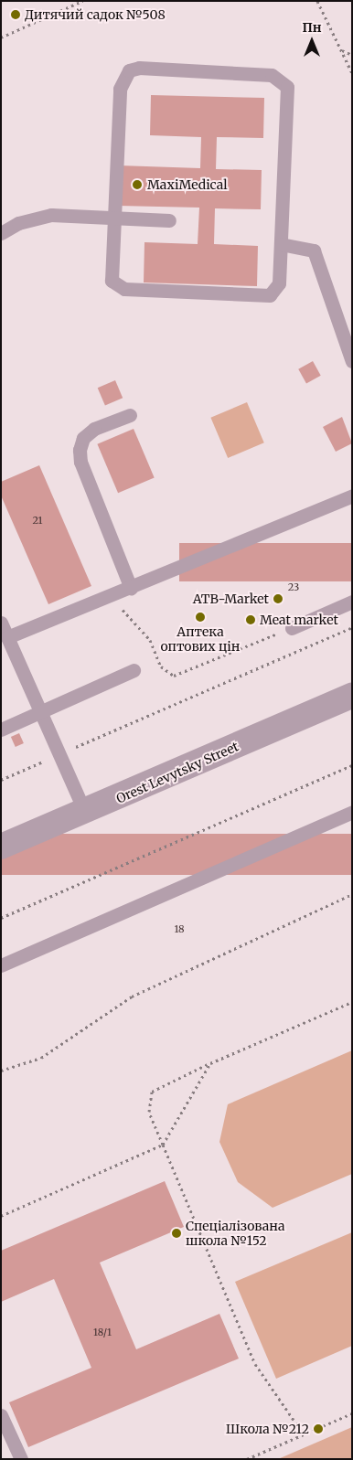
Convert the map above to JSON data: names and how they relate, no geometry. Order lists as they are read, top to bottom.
{
  "streets": {
    "street": ["Orest Levytsky Street"]
  },
  "places": [
    "Дитячий садок №508",
    "MaxiMedical",
    "ATB-Market",
    "Аптека оптових цін",
    "Meat market",
    "Спеціалізована школа №152",
    "Школа №212"
  ],
  "house_numbers": [
    "21",
    "23",
    "18",
    "18/1"
  ],
  "north": "top"
}
